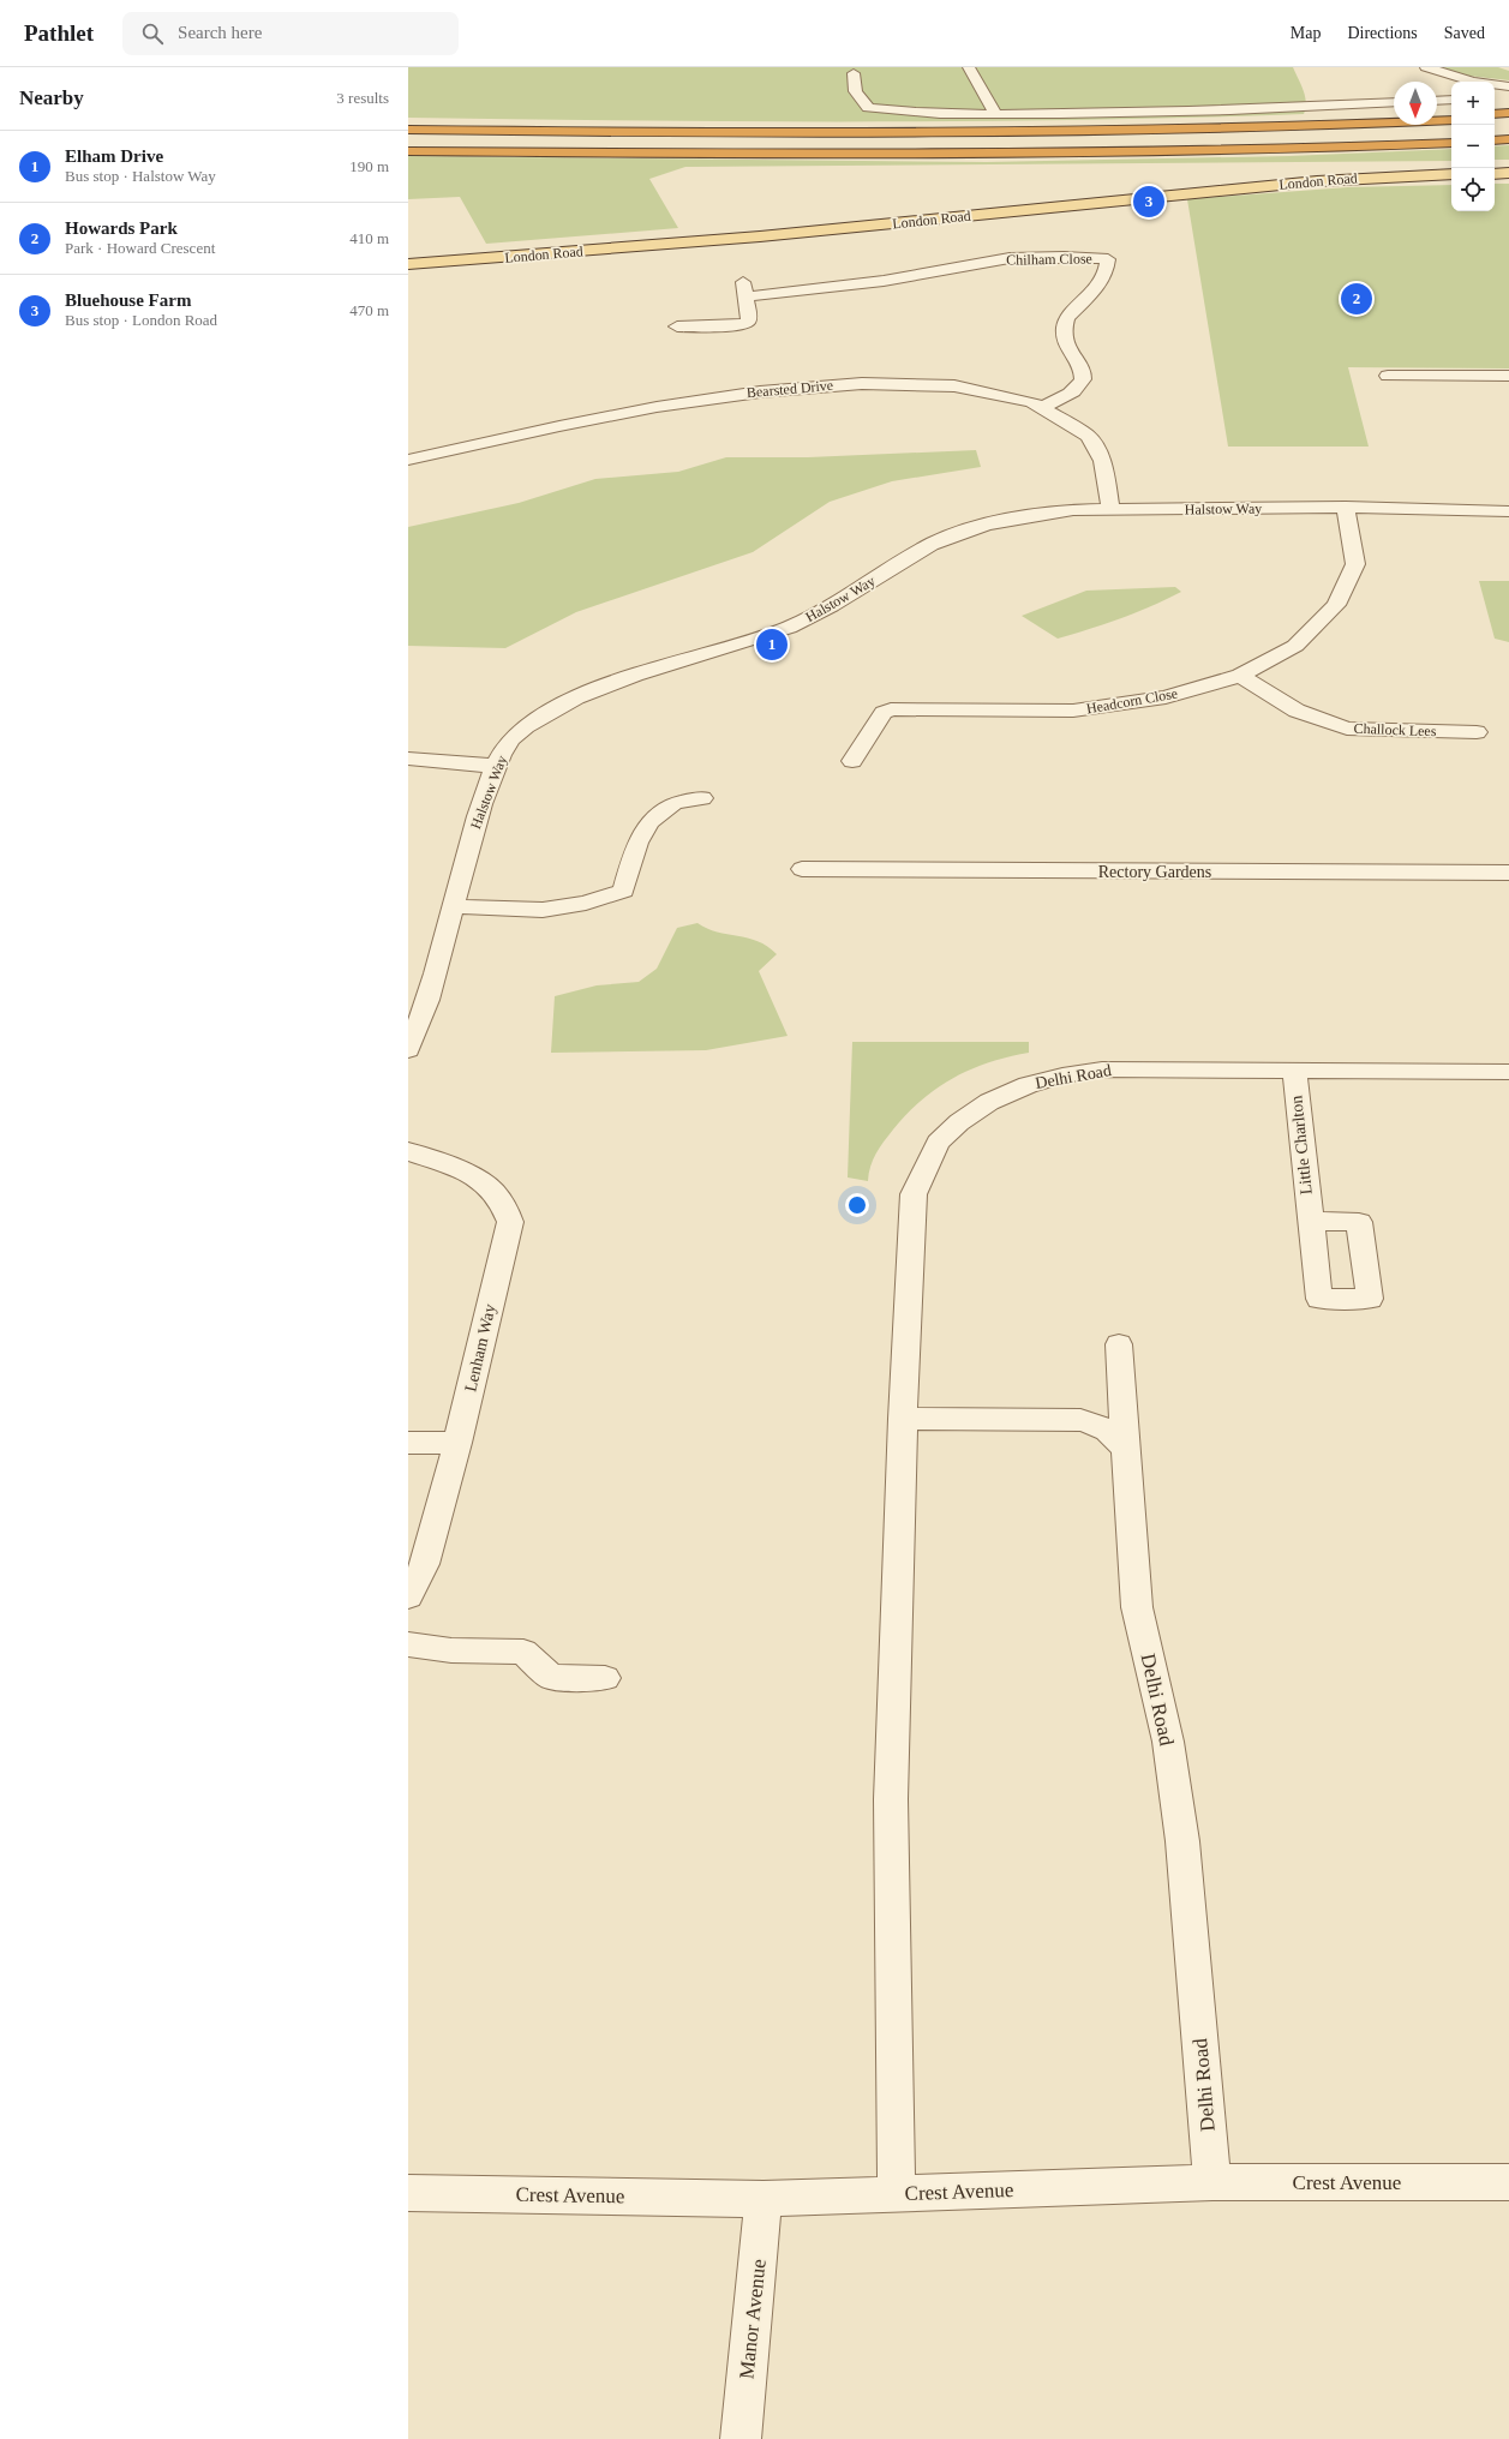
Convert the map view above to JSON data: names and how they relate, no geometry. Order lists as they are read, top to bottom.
{
  "streets": {
    "main road": ["London Road"],
    "street": [
      "Chilham Close",
      "Bearsted Drive",
      "Halstow Way",
      "Headcorn Close",
      "Challock Lees",
      "Rectory Gardens",
      "Delhi Road",
      "Little Charlton",
      "Lenham Way",
      "Crest Avenue",
      "Manor Avenue"
    ]
  },
  "crossings": [
    ["Chilham Close", "Bearsted Drive"],
    ["Bearsted Drive", "Halstow Way"],
    ["Halstow Way", "Headcorn Close"],
    ["Headcorn Close", "Challock Lees"],
    ["Delhi Road", "Little Charlton"],
    ["Delhi Road", "Crest Avenue"],
    ["Crest Avenue", "Manor Avenue"]
  ],
  "north": "bottom",
  "page": {
    "header": "Pathlet",
    "search": "Search here",
    "nav": ["Map", "Directions", "Saved"],
    "heading": ["Nearby", "3 results"],
    "map_buttons": ["+", "−"],
    "list": [
      {
        "mark": "1",
        "name": "Elham Drive",
        "note": "Bus stop · Halstow Way",
        "value": "190 m"
      },
      {
        "mark": "2",
        "name": "Howards Park",
        "note": "Park · Howard Crescent",
        "value": "410 m"
      },
      {
        "mark": "3",
        "name": "Bluehouse Farm",
        "note": "Bus stop · London Road",
        "value": "470 m"
      }
    ],
    "pins": ["3", "2", "1"]
  }
}
